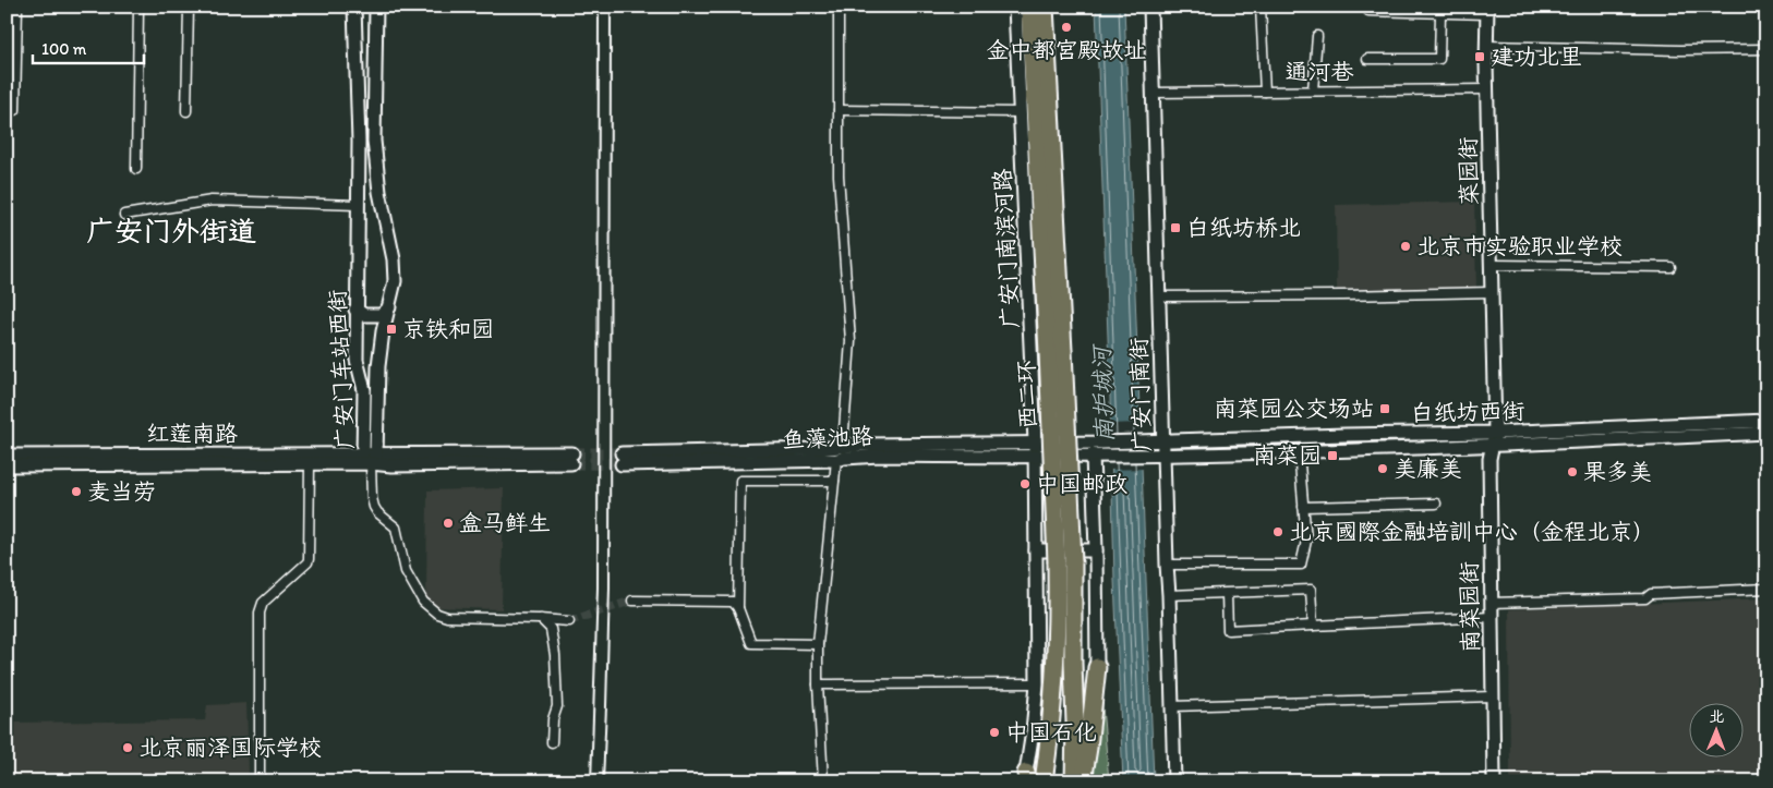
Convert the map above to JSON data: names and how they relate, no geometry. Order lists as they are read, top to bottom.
{
  "streets": {
    "highway": ["西二环"],
    "street": [
      "通河巷",
      "菜园街",
      "广安门南滨河路",
      "广安门车站西街",
      "广安门南街",
      "白纸坊西街",
      "红莲南路",
      "鱼藻池路",
      "南菜园街"
    ]
  },
  "crossings": [
    ["通河巷", "菜园街"],
    ["通河巷", "广安门南街"],
    ["菜园街", "白纸坊西街"],
    ["菜园街", "南菜园街"],
    ["广安门南滨河路", "鱼藻池路"],
    ["广安门车站西街", "红莲南路"],
    ["广安门南街", "白纸坊西街"],
    ["白纸坊西街", "南菜园街"]
  ],
  "districts": ["广安门外街道"],
  "water": ["南护城河"],
  "places": {
    "other": [
      "金中都宫殿故址",
      "北京市实验职业学校",
      "美廉美",
      "果多美",
      "中国邮政",
      "麦当劳",
      "盒马鲜生",
      "北京國際金融培訓中心（金程北京）",
      "中国石化",
      "北京丽泽国际学校"
    ],
    "transit": [
      "建功北里",
      "白纸坊桥北",
      "京铁和园",
      "南菜园公交场站",
      "南菜园"
    ]
  },
  "scale_bar": "100 m",
  "north": "top"
}
